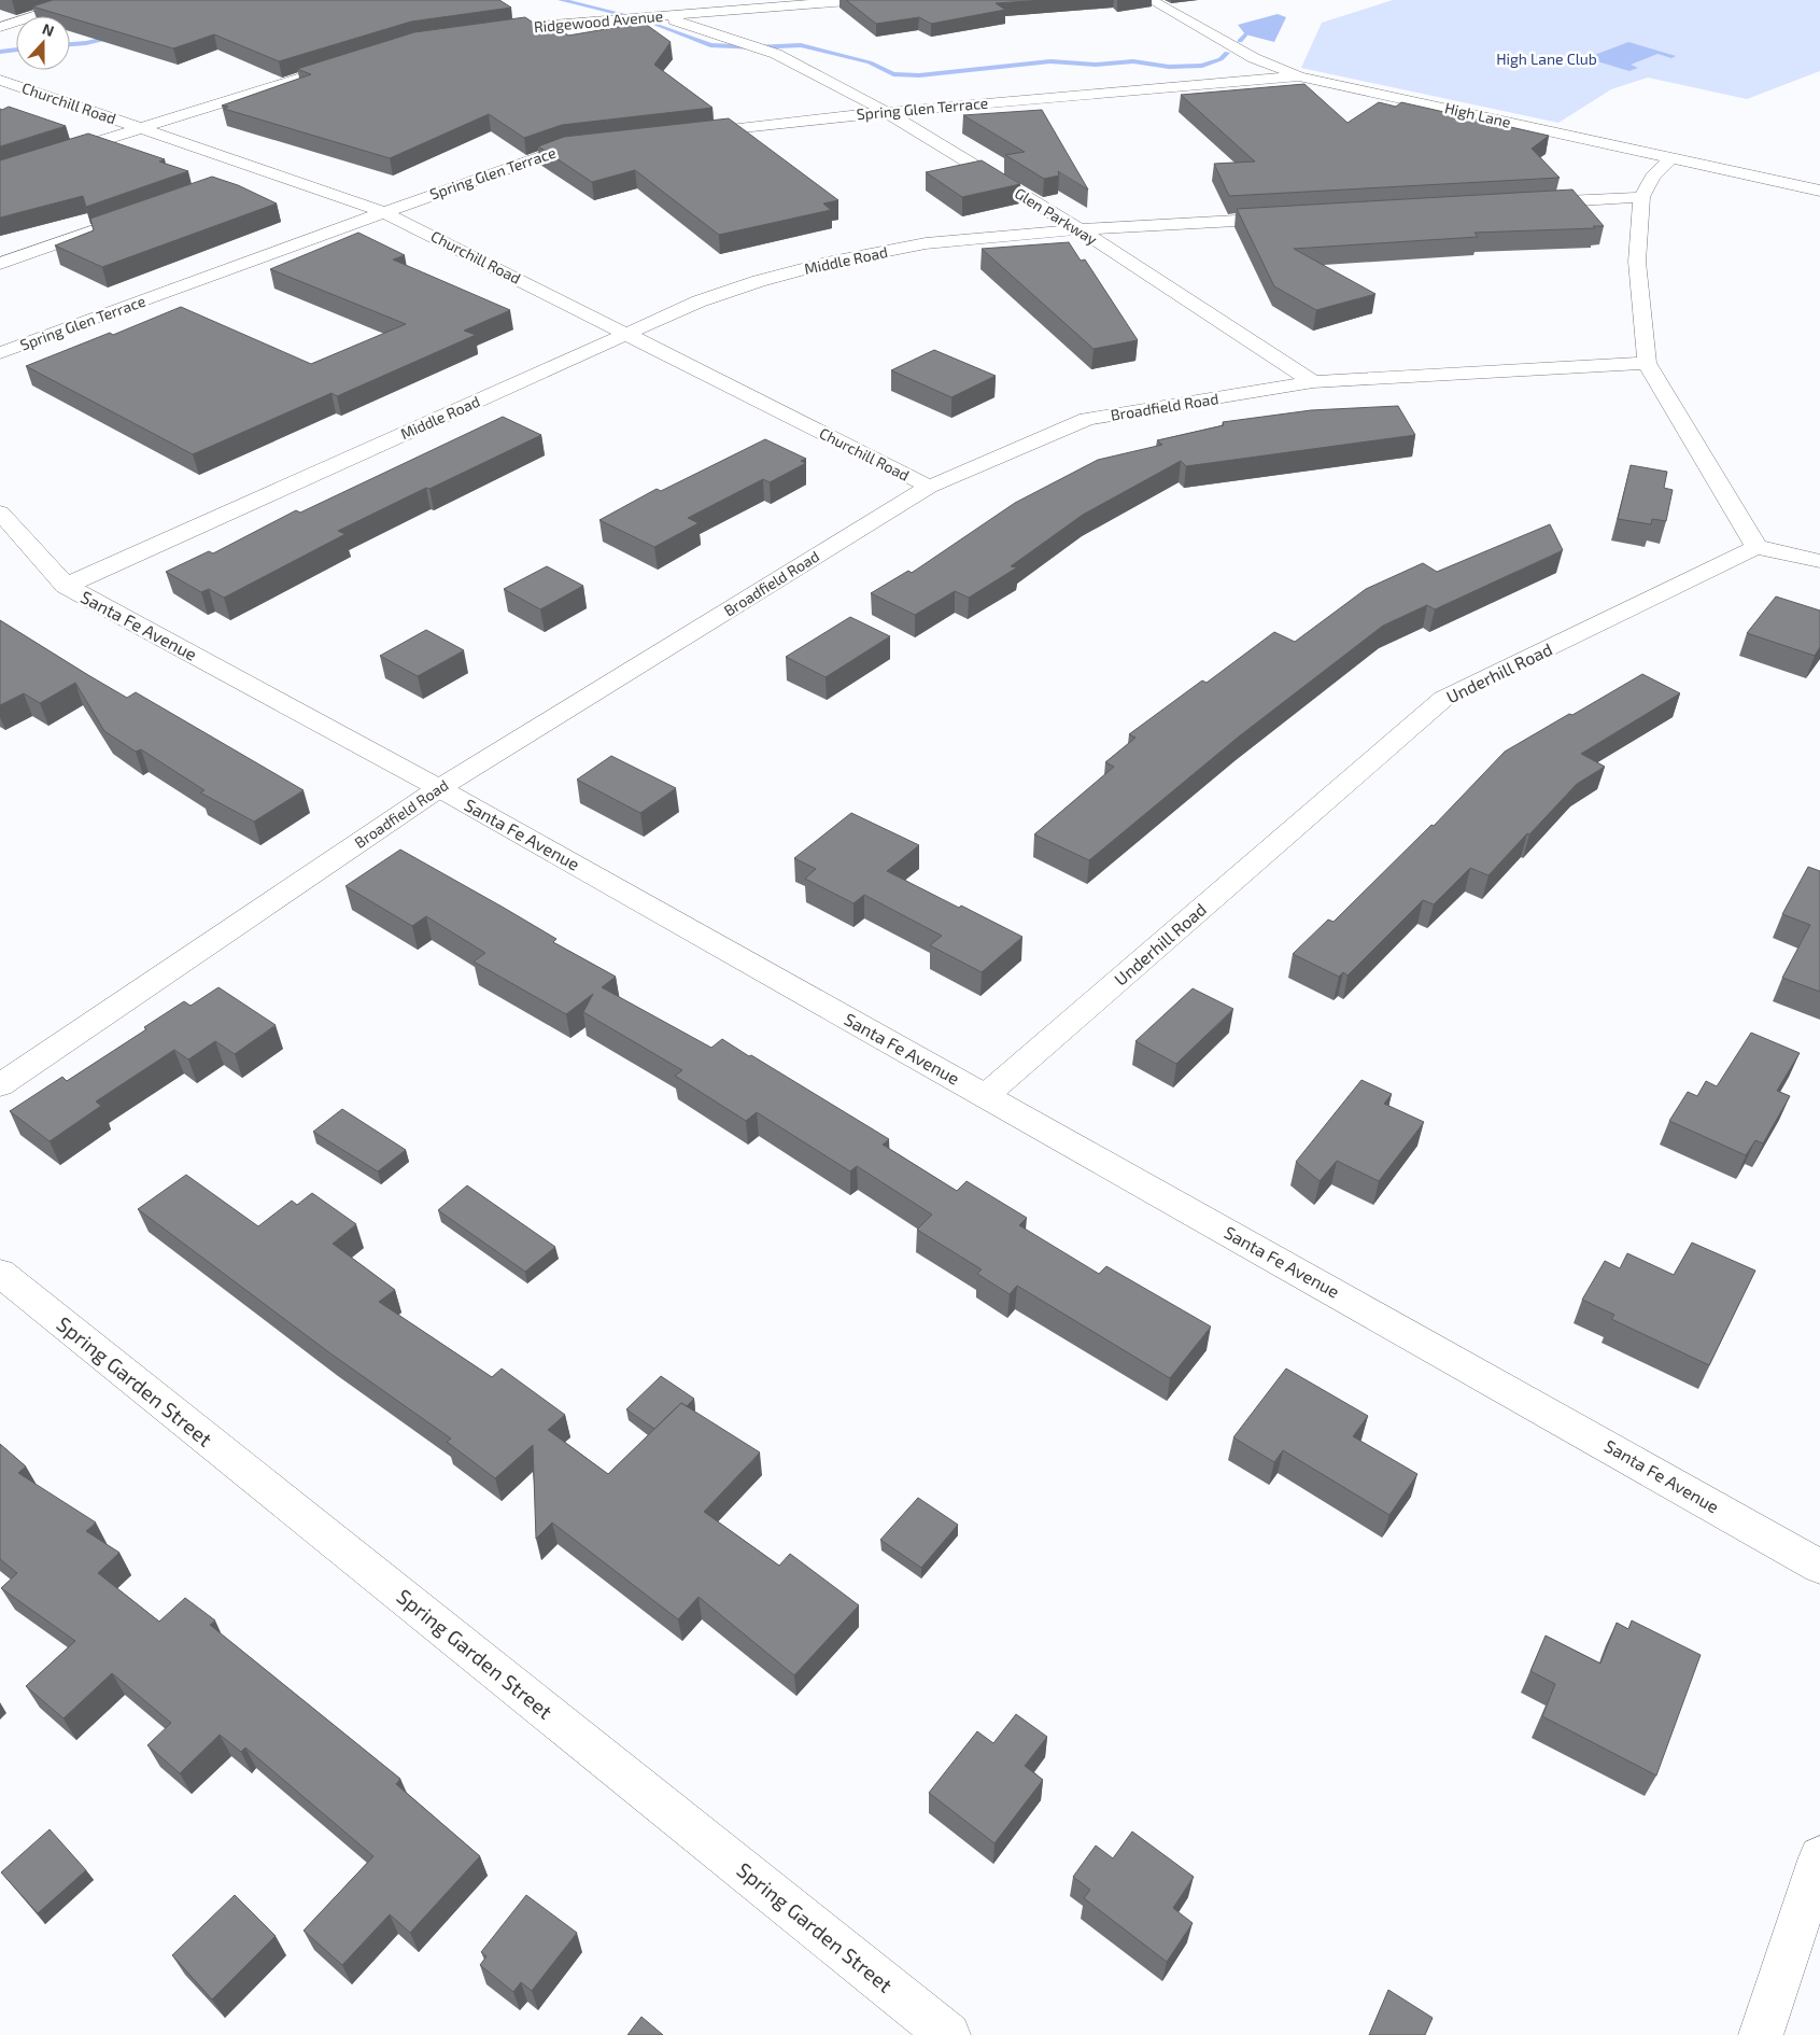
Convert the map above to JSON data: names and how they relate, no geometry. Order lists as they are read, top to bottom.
{
  "streets": {
    "street": [
      "Ridgewood Avenue",
      "Churchill Road",
      "Spring Glen Terrace",
      "High Lane",
      "Glen Parkway",
      "Middle Road",
      "Broadfield Road",
      "Santa Fe Avenue",
      "Underhill Road",
      "Spring Garden Street"
    ]
  },
  "crossings": [
    ["Ridgewood Avenue", "Glen Parkway"],
    ["Churchill Road", "Spring Glen Terrace"],
    ["Churchill Road", "Middle Road"],
    ["Churchill Road", "Broadfield Road"],
    ["Spring Glen Terrace", "High Lane"],
    ["Spring Glen Terrace", "Glen Parkway"],
    ["Glen Parkway", "Middle Road"],
    ["Glen Parkway", "Broadfield Road"],
    ["Middle Road", "Santa Fe Avenue"],
    ["Broadfield Road", "Santa Fe Avenue"],
    ["Santa Fe Avenue", "Underhill Road"]
  ],
  "parks": ["High Lane Club"],
  "north": "top"
}
